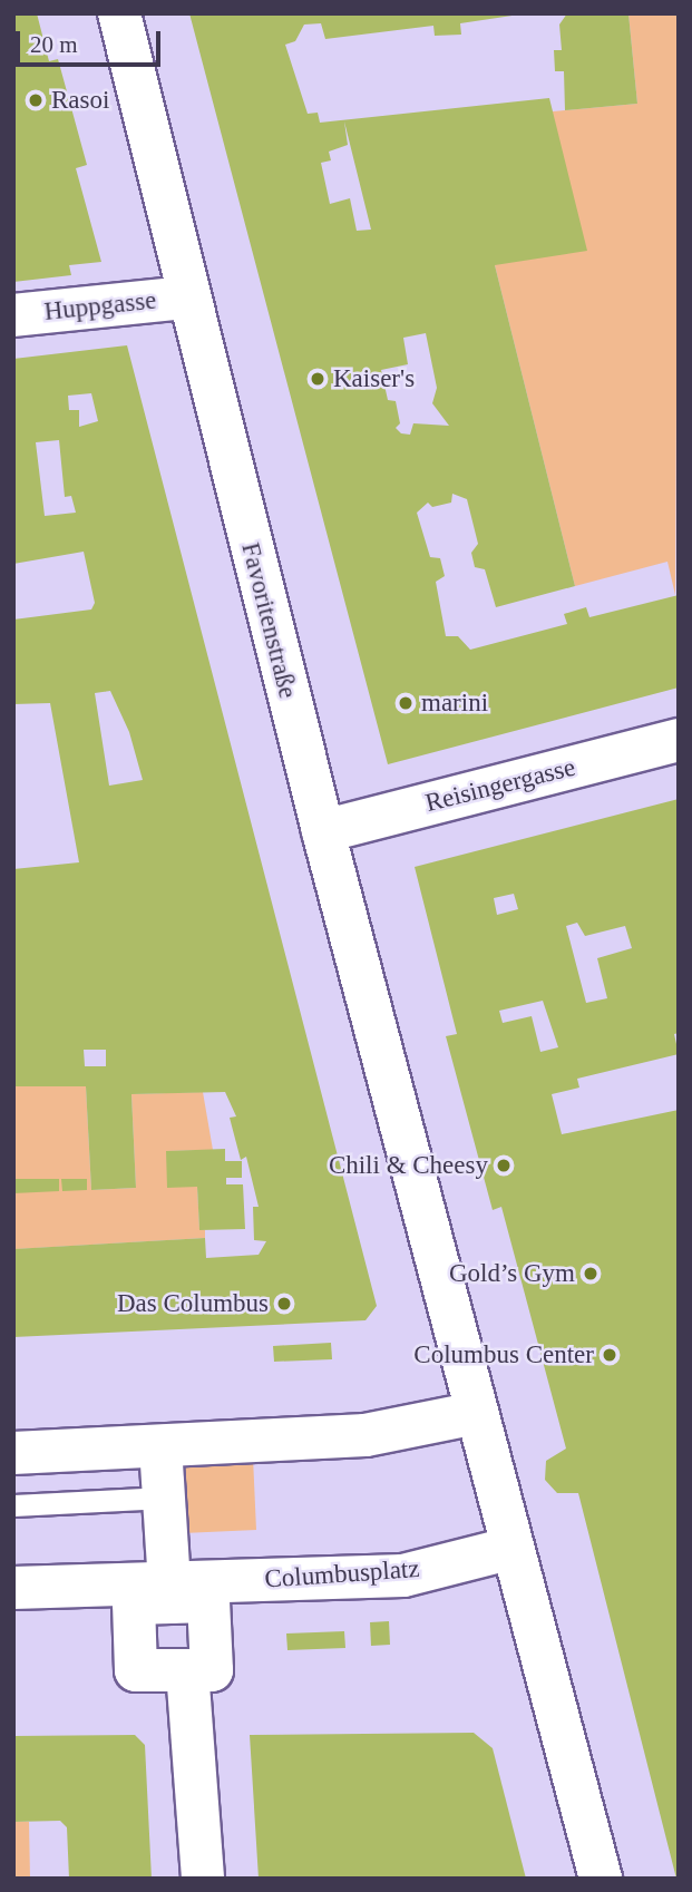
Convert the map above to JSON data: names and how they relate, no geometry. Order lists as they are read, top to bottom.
{
  "streets": {
    "street": [
      "Huppgasse",
      "Favoritenstraße",
      "Reisingergasse",
      "Columbusplatz"
    ]
  },
  "crossings": [
    ["Huppgasse", "Favoritenstraße"],
    ["Favoritenstraße", "Reisingergasse"]
  ],
  "places": [
    "Rasoi",
    "Kaiser's",
    "marini",
    "Chili & Cheesy",
    "Gold’s Gym",
    "Das Columbus",
    "Columbus Center"
  ],
  "scale_bar": "20 m"
}
